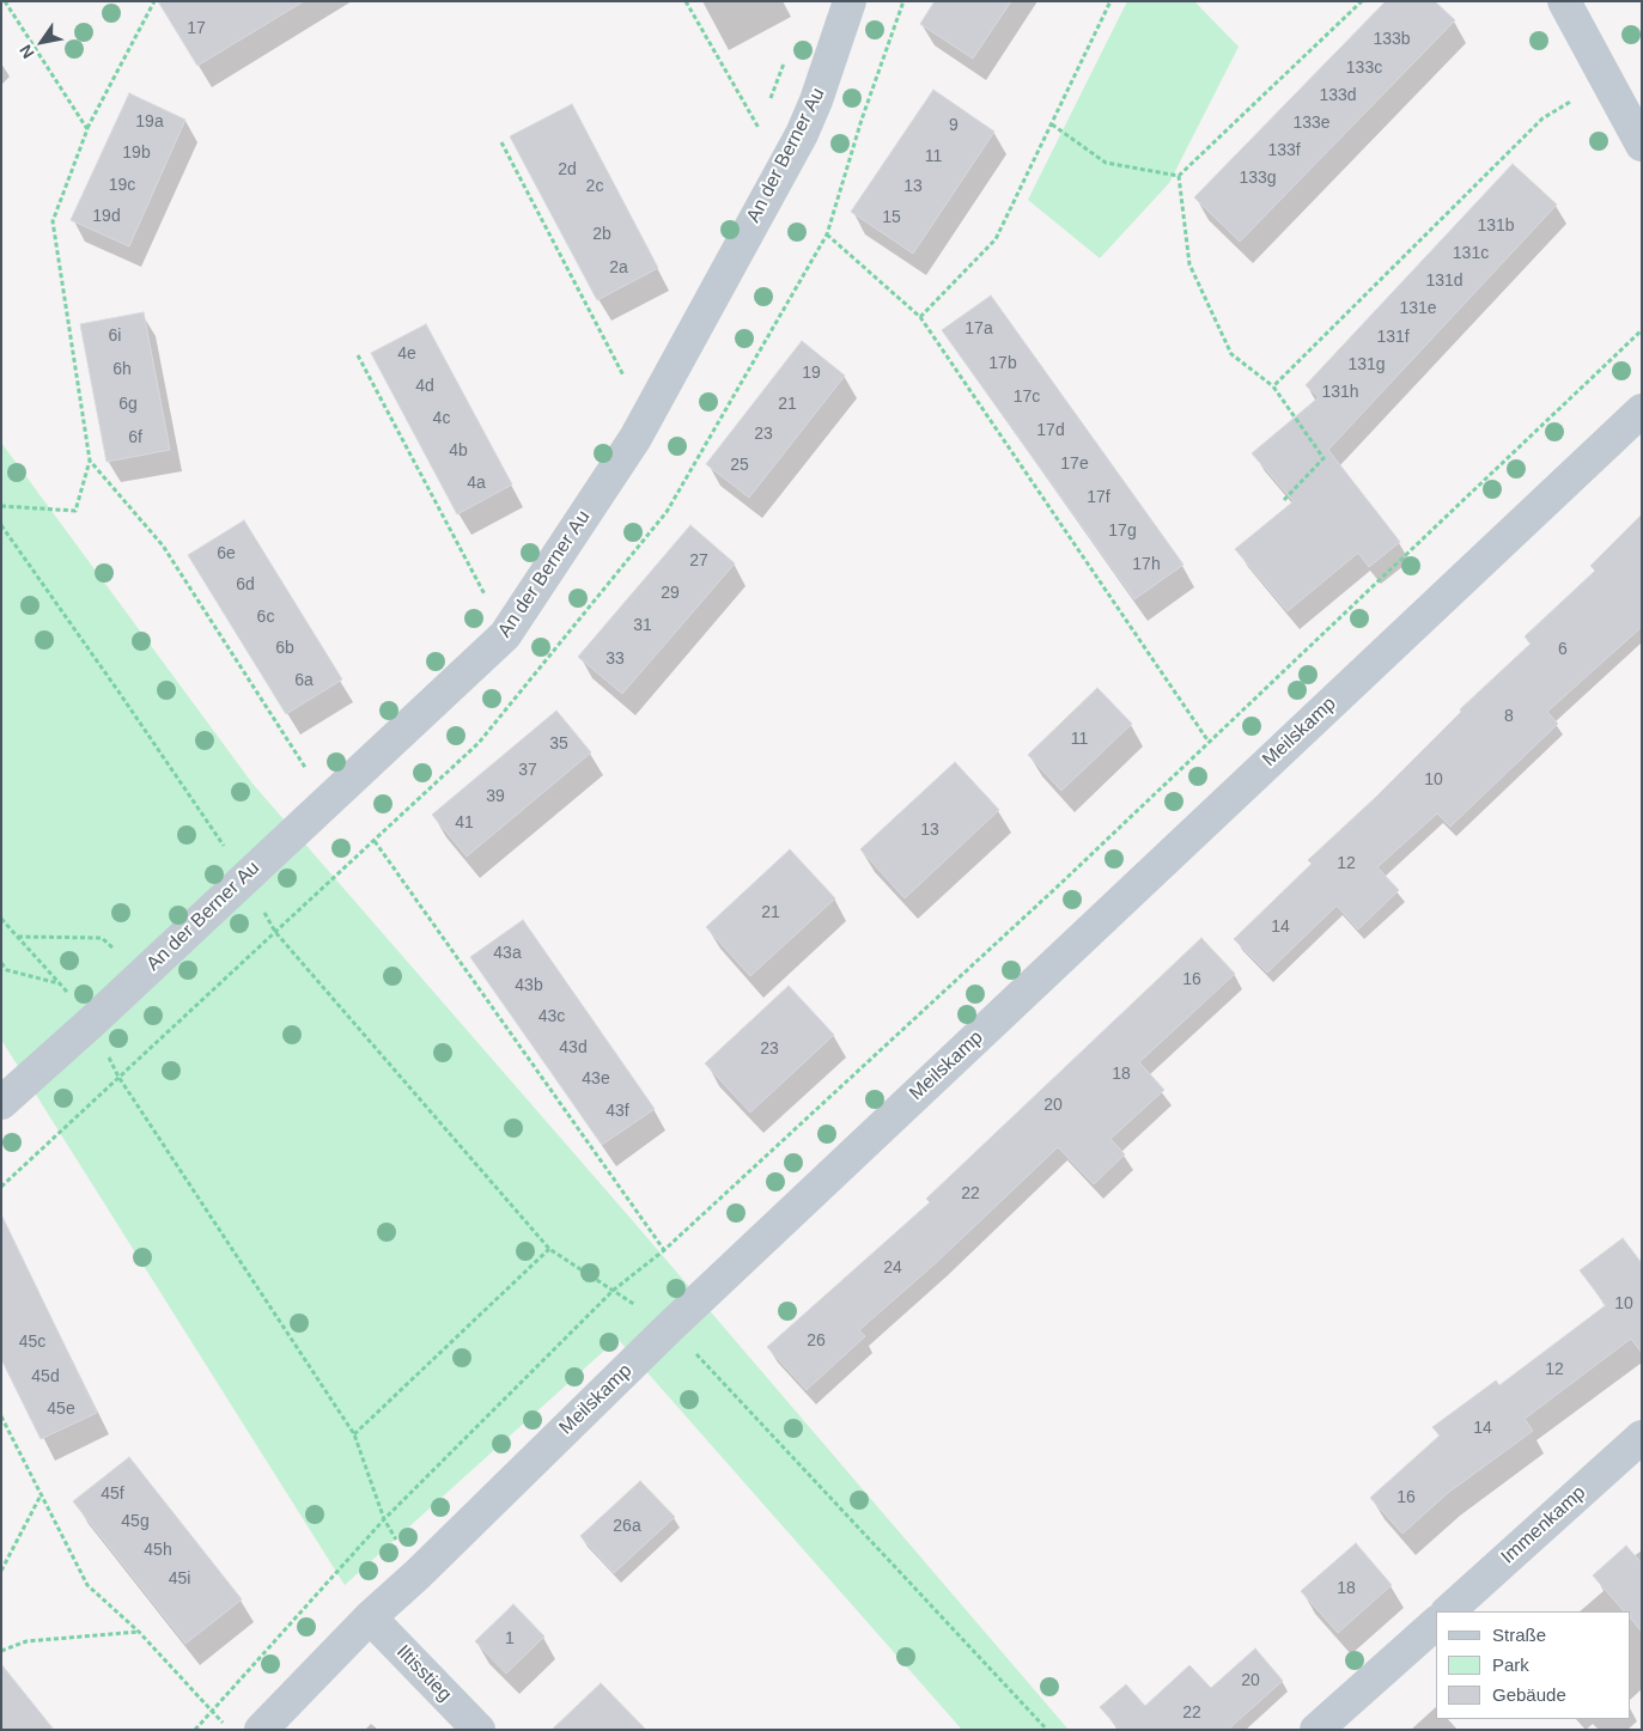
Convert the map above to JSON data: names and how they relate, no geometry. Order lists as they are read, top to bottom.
{
  "streets": {
    "street": [
      "An der Berner Au",
      "Meilskamp",
      "Immenkamp",
      "Iltisstieg"
    ]
  },
  "crossings": [
    ["Meilskamp", "Iltisstieg"]
  ],
  "house_numbers": [
    "17",
    "133b",
    "133c",
    "133d",
    "19a",
    "133e",
    "9",
    "133f",
    "19b",
    "11",
    "2d",
    "133g",
    "19c",
    "2c",
    "13",
    "19d",
    "15",
    "131b",
    "2b",
    "131c",
    "2a",
    "131d",
    "131e",
    "17a",
    "6i",
    "131f",
    "4e",
    "17b",
    "131g",
    "6h",
    "19",
    "4d",
    "131h",
    "17c",
    "6g",
    "21",
    "4c",
    "17d",
    "23",
    "6f",
    "4b",
    "17e",
    "25",
    "4a",
    "17f",
    "17g",
    "6e",
    "27",
    "17h",
    "6d",
    "29",
    "6c",
    "31",
    "6b",
    "6",
    "33",
    "6a",
    "8",
    "11",
    "35",
    "37",
    "10",
    "39",
    "41",
    "13",
    "12",
    "21",
    "14",
    "43a",
    "16",
    "43b",
    "43c",
    "43d",
    "23",
    "18",
    "43e",
    "20",
    "43f",
    "22",
    "24",
    "10",
    "26",
    "45c",
    "12",
    "45d",
    "45e",
    "14",
    "45f",
    "16",
    "45g",
    "26a",
    "45h",
    "45i",
    "18",
    "1",
    "20",
    "22"
  ],
  "legend": ["Straße", "Park", "Gebäude"],
  "north": "bottom left"
}
